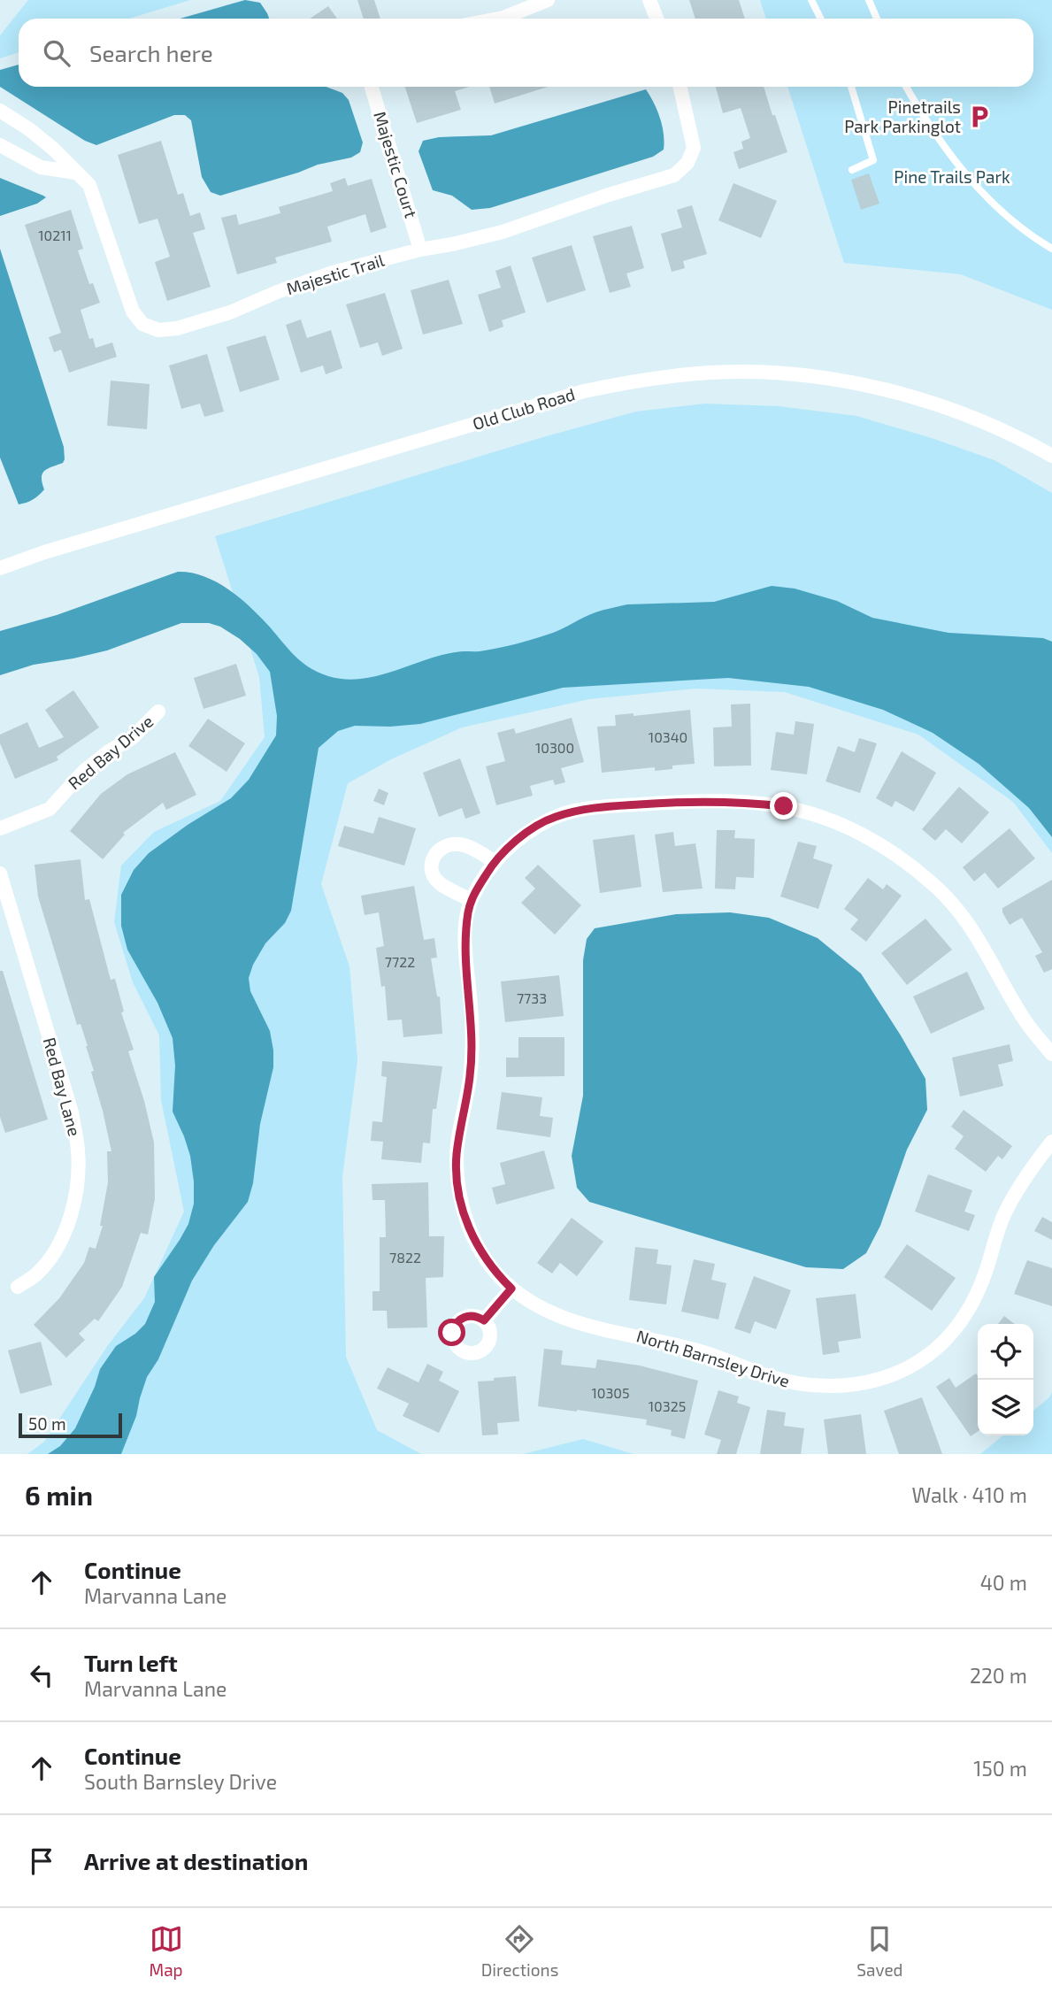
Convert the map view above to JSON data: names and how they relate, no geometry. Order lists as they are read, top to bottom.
{
  "streets": {
    "street": [
      "Majestic Court",
      "Majestic Trail",
      "Old Club Road",
      "Red Bay Drive",
      "Red Bay Lane",
      "North Barnsley Drive"
    ]
  },
  "crossings": [
    ["Majestic Court", "Majestic Trail"]
  ],
  "parks": ["Pine Trails Park"],
  "places": {
    "parking": ["Pinetrails Park Parkinglot"]
  },
  "house_numbers": [
    "10211",
    "10340",
    "10300",
    "7722",
    "7733",
    "7822",
    "10305",
    "10325"
  ],
  "scale_bar": "50 m",
  "page": {
    "search": "Search here",
    "scale": "50 m",
    "heading": ["6 min", "Walk · 410 m"],
    "list": [
      ["Continue", "Marvanna Lane", "40 m"],
      ["Turn left", "Marvanna Lane", "220 m"],
      ["Continue", "South Barnsley Drive", "150 m"],
      "Arrive at destination"
    ],
    "nav": ["Map", "Directions", "Saved"]
  }
}
